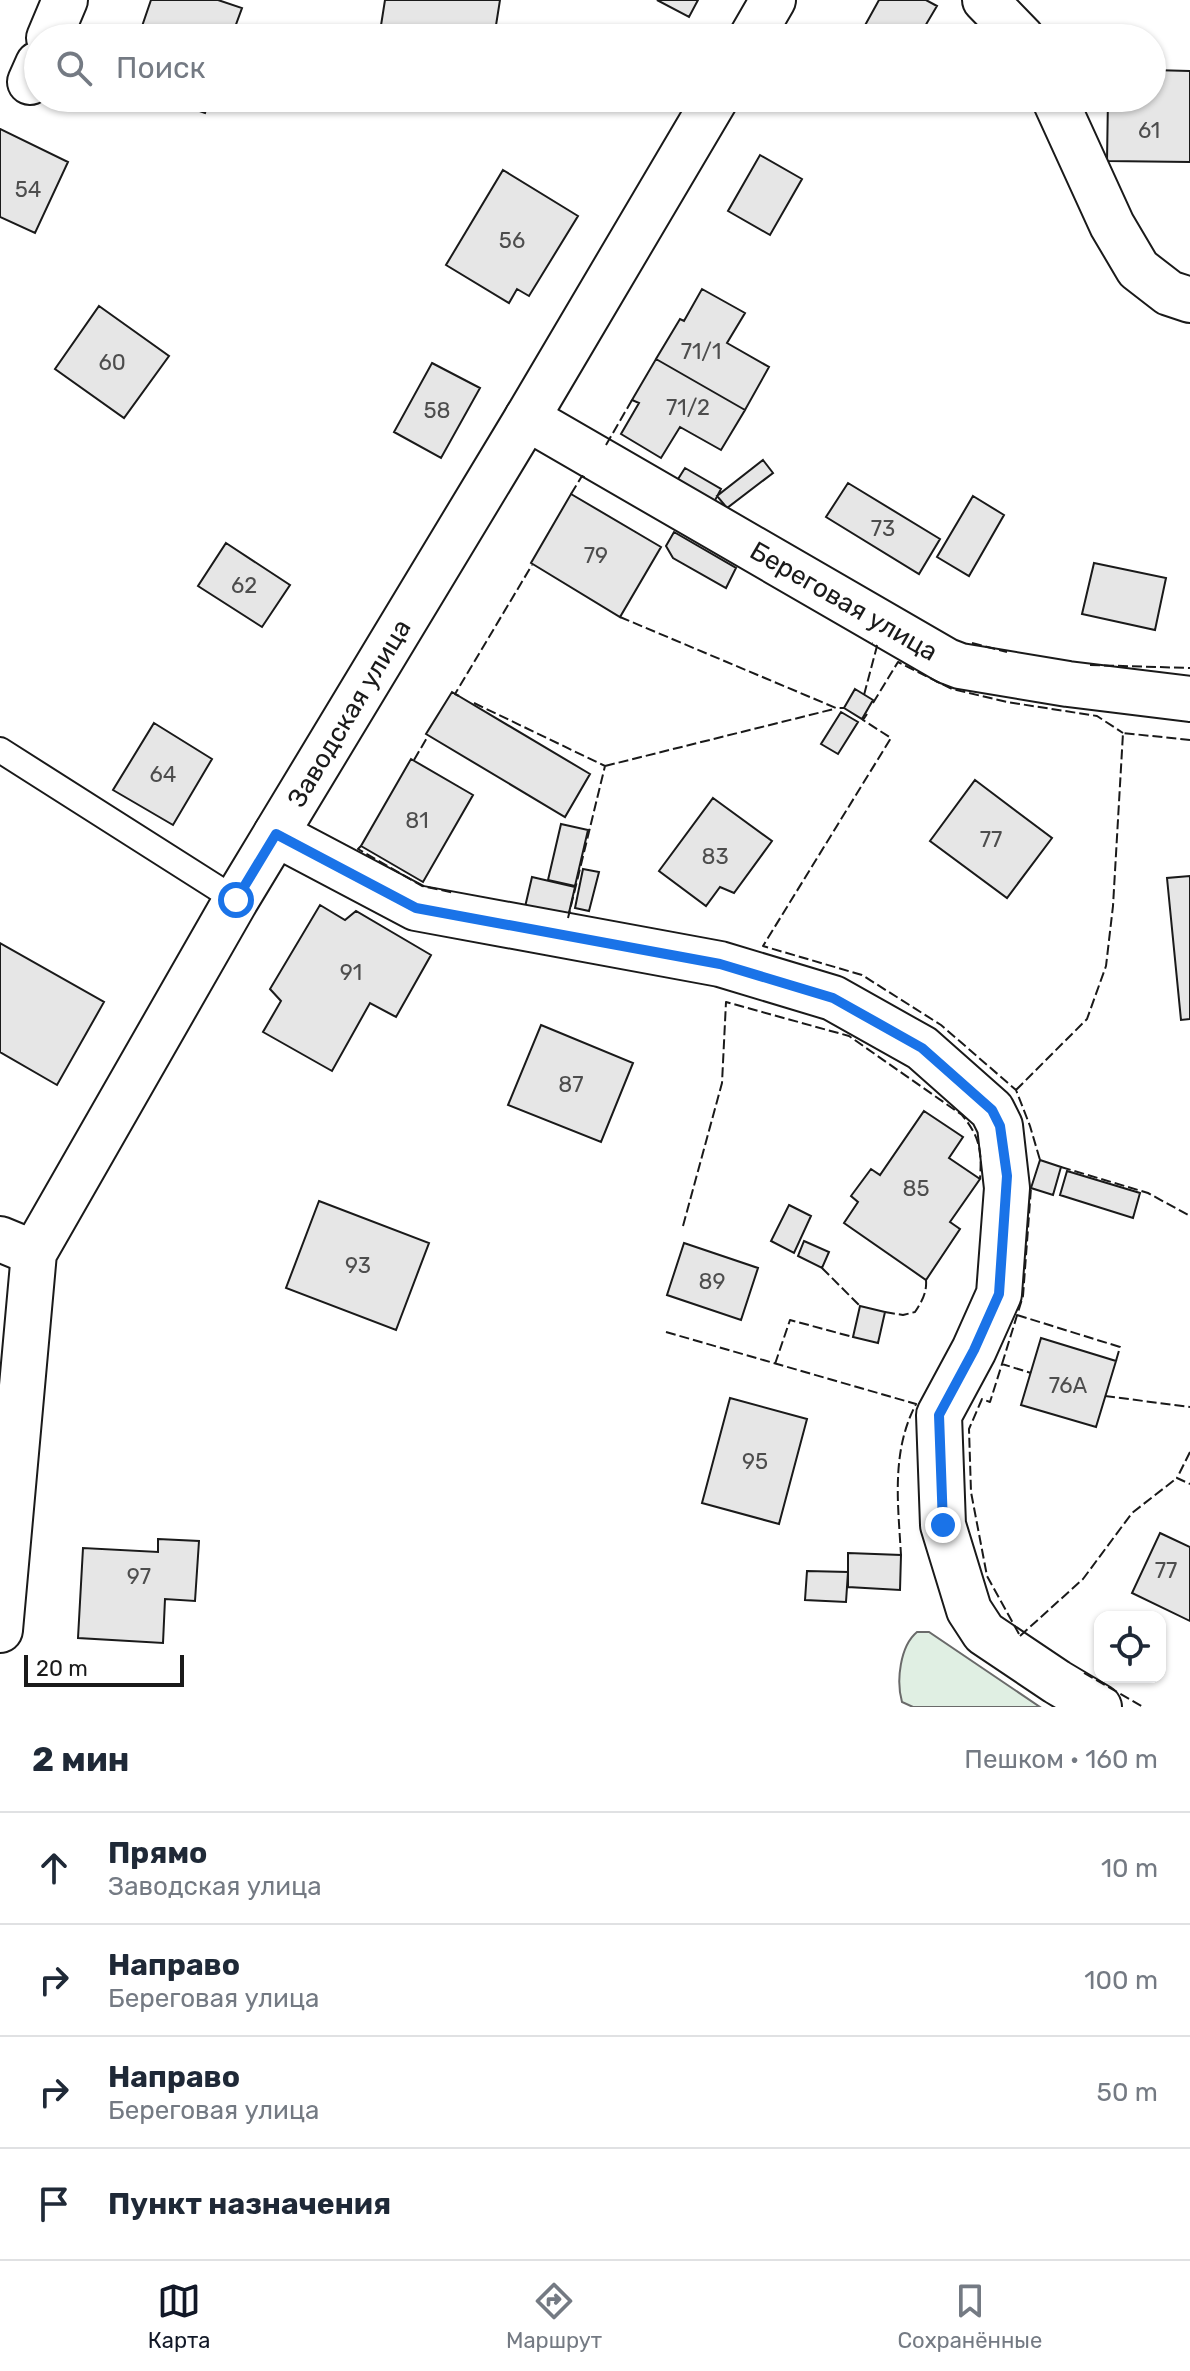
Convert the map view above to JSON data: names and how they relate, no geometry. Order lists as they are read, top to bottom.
{
  "streets": {
    "street": ["Береговая улица", "Заводская улица"]
  },
  "crossings": [
    ["Береговая улица", "Заводская улица"]
  ],
  "house_numbers": [
    "61",
    "54",
    "56",
    "71/1",
    "60",
    "71/2",
    "58",
    "73",
    "79",
    "62",
    "64",
    "81",
    "77",
    "83",
    "91",
    "87",
    "85",
    "93",
    "89",
    "76А",
    "95",
    "77",
    "97"
  ],
  "scale_bar": "20 m",
  "page": {
    "search": "Поиск",
    "scale": "20 m",
    "heading": ["2 мин", "Пешком · 160 m"],
    "list": [
      ["Прямо", "Заводская улица", "10 m"],
      ["Направо", "Береговая улица", "100 m"],
      ["Направо", "Береговая улица", "50 m"],
      "Пункт назначения"
    ],
    "nav": ["Карта", "Маршрут", "Сохранённые"]
  }
}
